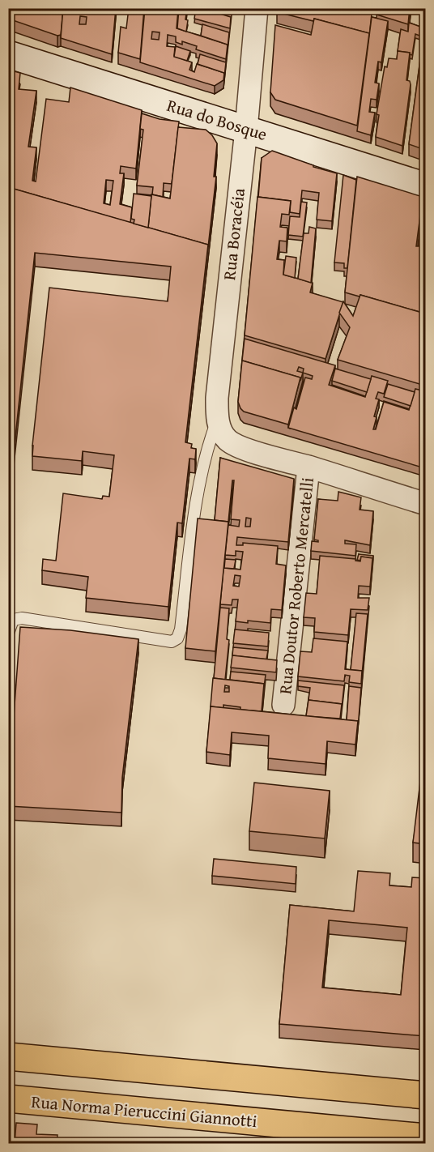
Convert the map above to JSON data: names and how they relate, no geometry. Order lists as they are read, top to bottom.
{
  "streets": {
    "main road": ["Rua Norma Pieruccini Giannotti"],
    "street": ["Rua do Bosque", "Rua Boracéia", "Rua Doutor Roberto Mercatelli"]
  },
  "crossings": [
    ["Rua do Bosque", "Rua Boracéia"],
    ["Rua Boracéia", "Rua Doutor Roberto Mercatelli"]
  ]
}
